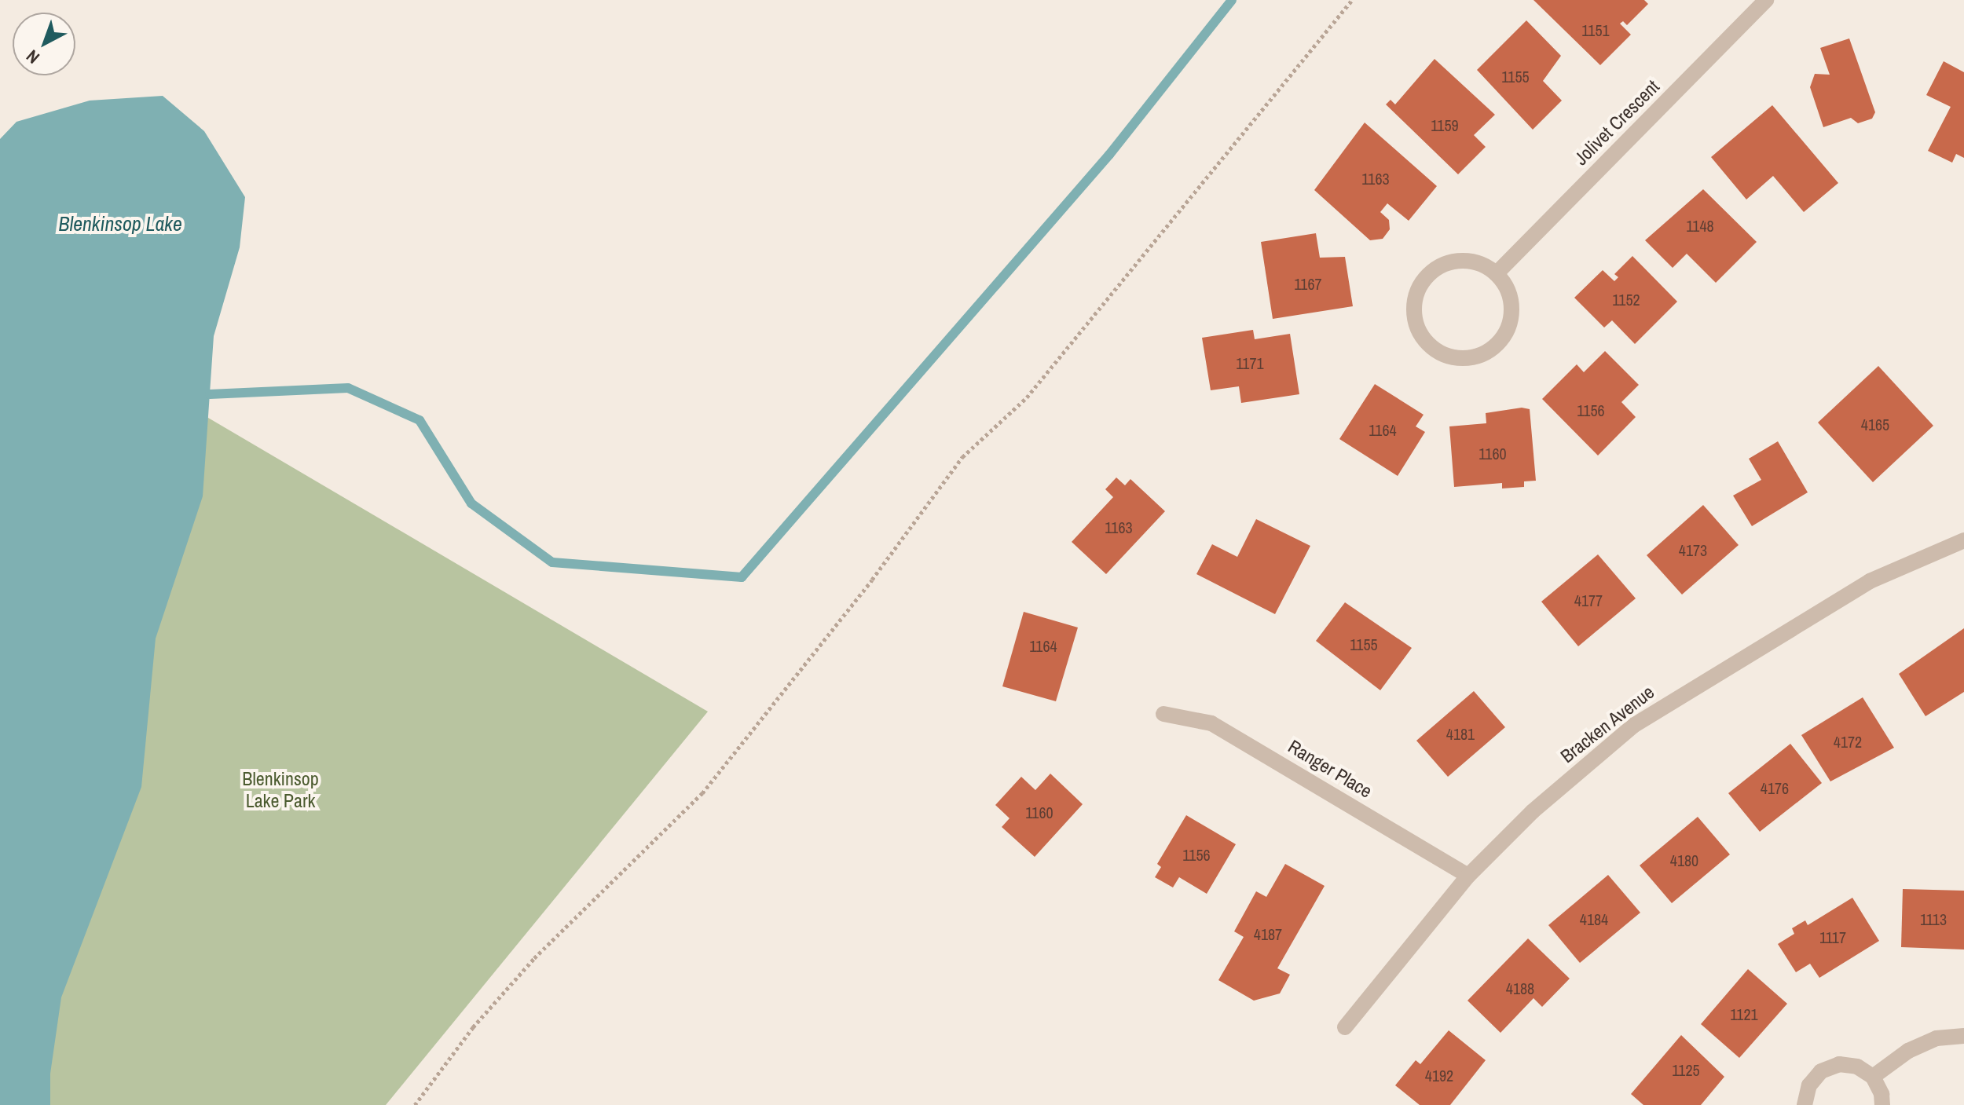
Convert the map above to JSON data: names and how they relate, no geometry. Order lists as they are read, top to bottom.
{
  "streets": {
    "street": ["Jolivet Crescent", "Bracken Avenue", "Ranger Place"]
  },
  "crossings": [
    ["Bracken Avenue", "Ranger Place"]
  ],
  "water": ["Blenkinsop Lake"],
  "parks": ["Blenkinsop Lake Park"],
  "house_numbers": [
    "1151",
    "1155",
    "1159",
    "1163",
    "1148",
    "1167",
    "1152",
    "1171",
    "1156",
    "4165",
    "1164",
    "1160",
    "1163",
    "4173",
    "4177",
    "1155",
    "1164",
    "4181",
    "4172",
    "4176",
    "1160",
    "1156",
    "4180",
    "4184",
    "1113",
    "4187",
    "1117",
    "4188",
    "1121",
    "1125",
    "4192"
  ],
  "north": "bottom left"
}
